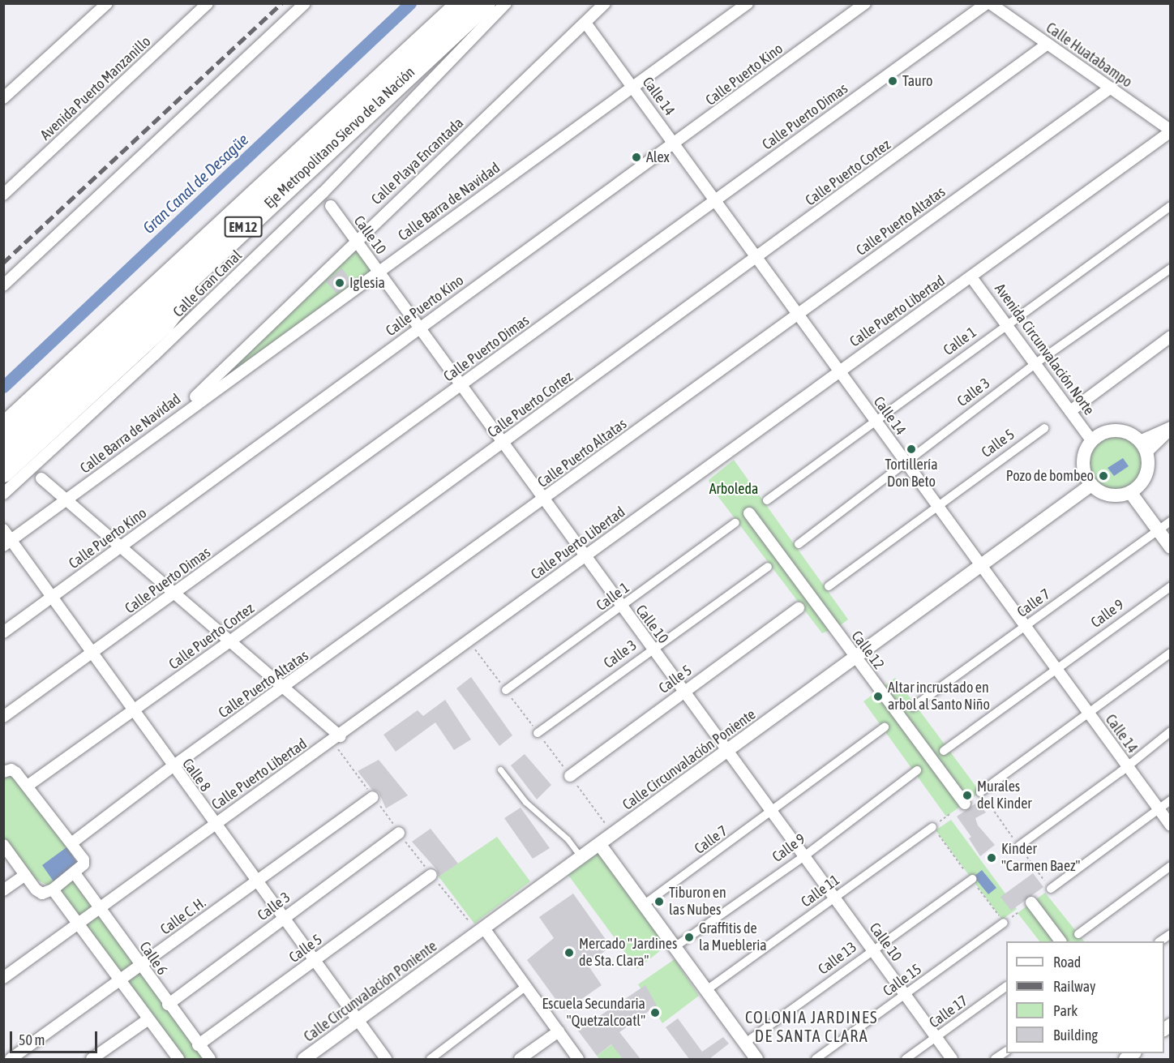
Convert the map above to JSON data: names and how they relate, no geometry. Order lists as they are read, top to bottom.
{
  "streets": {
    "highway": ["Eje Metropolitano Siervo de la Nación", "EM 12"],
    "street": [
      "Calle Huatabampo",
      "Calle Puerto Kino",
      "Avenida Puerto Manzanillo",
      "Calle 14",
      "Calle Puerto Dimas",
      "Calle Playa Encantada",
      "Calle Puerto Cortez",
      "Calle Barra de Navidad",
      "Calle Puerto Altatas",
      "Calle 10",
      "Calle Gran Canal",
      "Calle Puerto Libertad",
      "Calle 1",
      "Avenida Circunvalación Norte",
      "Calle 3",
      "Calle 5",
      "Calle 7",
      "Calle 9",
      "Calle 12",
      "Calle Circunvalación Poniente",
      "Calle 8",
      "Calle 11",
      "Calle C. H.",
      "Calle 6",
      "Calle 13",
      "Calle 15",
      "Calle 17"
    ]
  },
  "crossings": [
    ["Calle Huatabampo", "Calle Puerto Dimas"],
    ["Calle Huatabampo", "Calle Puerto Cortez"],
    ["Calle Huatabampo", "Calle Puerto Altatas"],
    ["Calle Huatabampo", "Calle Puerto Libertad"],
    ["Calle Puerto Kino", "Calle 14"],
    ["Calle Puerto Kino", "Calle 10"],
    ["Calle Puerto Kino", "Calle 8"],
    ["Calle 14", "Calle Puerto Dimas"],
    ["Calle 14", "Calle Playa Encantada"],
    ["Calle 14", "Calle Puerto Cortez"],
    ["Calle 14", "Calle Barra de Navidad"],
    ["Calle 14", "Calle Puerto Altatas"],
    ["Calle 14", "Calle Puerto Libertad"],
    ["Calle 14", "Calle 1"],
    ["Calle 14", "Calle 3"],
    ["Calle 14", "Calle 5"],
    ["Calle 14", "Calle 7"],
    ["Calle 14", "Calle 9"],
    ["Calle 14", "Calle Circunvalación Poniente"],
    ["Calle Puerto Dimas", "Calle 10"],
    ["Calle Puerto Dimas", "Calle 8"],
    ["Calle Playa Encantada", "Calle Barra de Navidad"],
    ["Calle Playa Encantada", "Calle 10"],
    ["Calle Puerto Cortez", "Calle 10"],
    ["Calle Puerto Cortez", "Calle 8"],
    ["Calle Barra de Navidad", "Calle 10"],
    ["Calle Barra de Navidad", "Calle 8"],
    ["Calle Puerto Altatas", "Calle 10"],
    ["Calle Puerto Altatas", "Calle 8"],
    ["Calle 10", "Calle Puerto Libertad"],
    ["Calle 10", "Calle 1"],
    ["Calle 10", "Calle 3"],
    ["Calle 10", "Calle 5"],
    ["Calle 10", "Calle 7"],
    ["Calle 10", "Calle 9"],
    ["Calle 10", "Calle Circunvalación Poniente"],
    ["Calle 10", "Calle 11"],
    ["Calle 10", "Calle 13"],
    ["Calle 10", "Calle 15"],
    ["Calle 10", "Calle 17"],
    ["Calle Puerto Libertad", "Avenida Circunvalación Norte"],
    ["Calle Puerto Libertad", "Calle 8"],
    ["Calle Puerto Libertad", "Calle 6"],
    ["Calle 1", "Avenida Circunvalación Norte"],
    ["Avenida Circunvalación Norte", "Calle 3"],
    ["Avenida Circunvalación Norte", "Calle Circunvalación Poniente"],
    ["Calle 3", "Calle 8"],
    ["Calle 3", "Calle 6"],
    ["Calle 5", "Calle 8"],
    ["Calle 5", "Calle 6"],
    ["Calle 12", "Calle Circunvalación Poniente"],
    ["Calle Circunvalación Poniente", "Calle 8"],
    ["Calle 8", "Calle C. H."],
    ["Calle C. H.", "Calle 6"]
  ],
  "districts": ["COLONIA JARDINES DE SANTA CLARA"],
  "water": ["Gran Canal de Desagüe"],
  "parks": ["Arboleda"],
  "places": [
    "Tauro",
    "Alex",
    "Iglesia",
    "Tortillería Don Beto",
    "Pozo de bombeo",
    "Altar incrustado en arbol al Santo Niño",
    "Murales del Kinder",
    "Kinder \"Carmen Baez\"",
    "Tiburon en las Nubes",
    "Graffitis de la Muebleria",
    "Mercado \"Jardines de Sta. Clara\"",
    "Escuela Secundaria \"Quetzalcoatl\""
  ],
  "legend": [
    "Road",
    "Railway",
    "Park",
    "Building"
  ],
  "scale_bar": "50 m"
}
